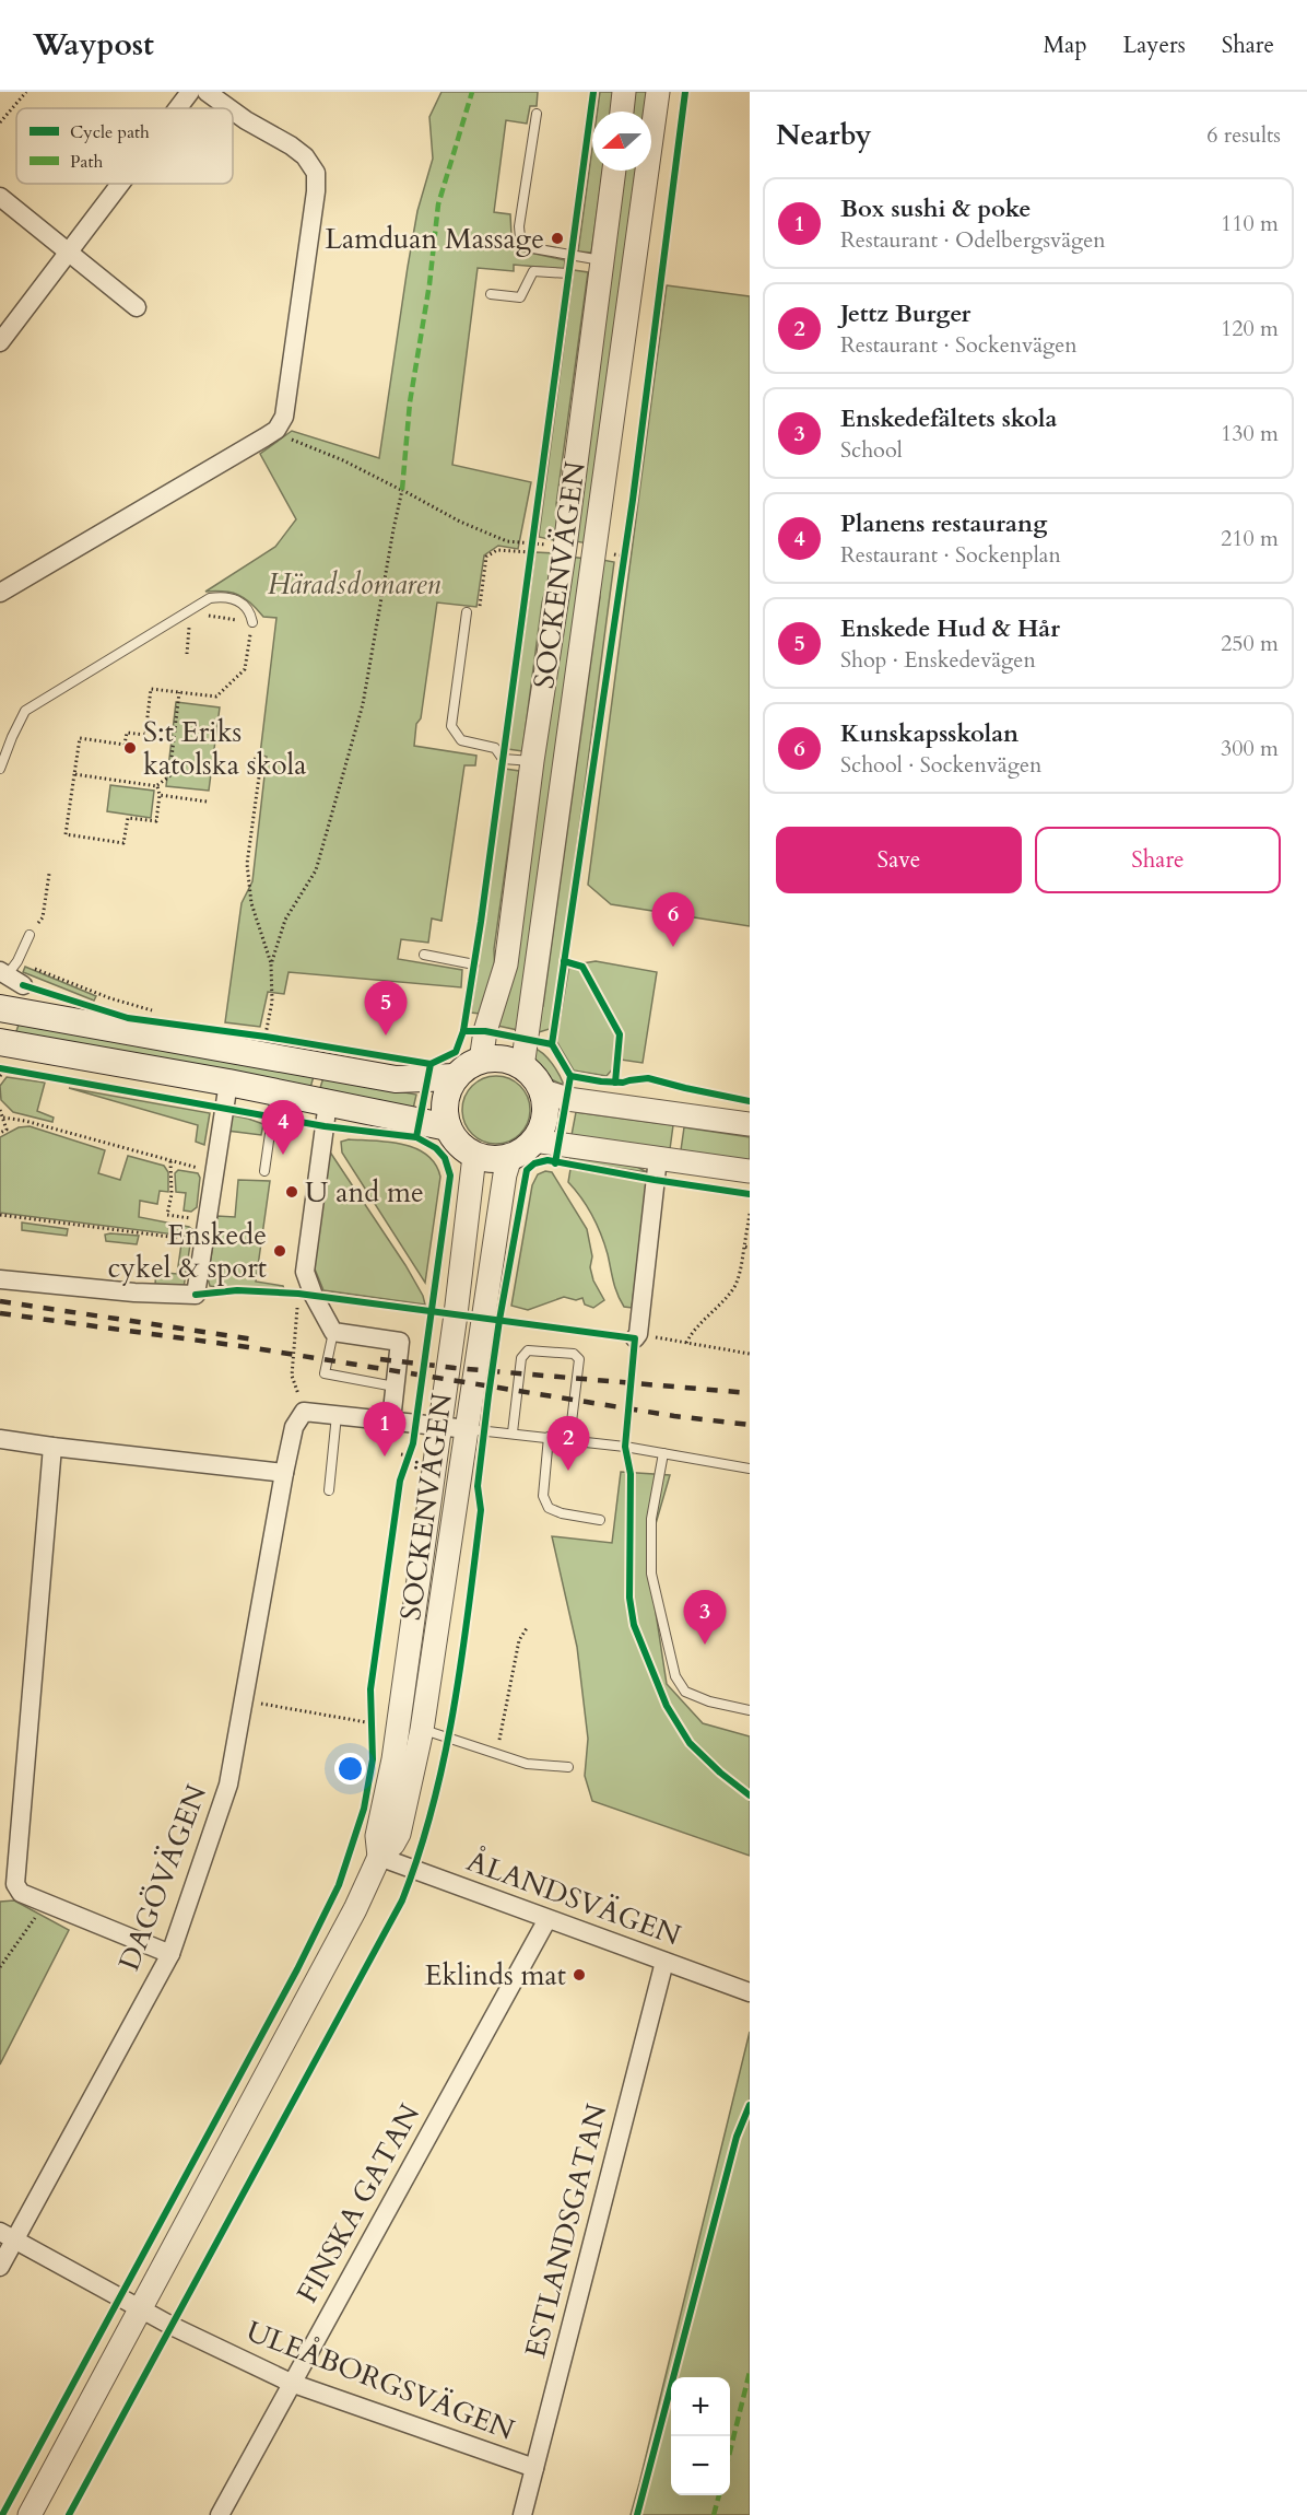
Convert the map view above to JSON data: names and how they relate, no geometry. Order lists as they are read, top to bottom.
{
  "streets": {
    "street": [
      "SOCKENVÄGEN",
      "DAGÖVÄGEN",
      "ÅLANDSVÄGEN",
      "FINSKA GATAN",
      "ESTLANDSGATAN",
      "ULEÅBORGSVÄGEN"
    ]
  },
  "crossings": [
    ["SOCKENVÄGEN", "ÅLANDSVÄGEN"],
    ["SOCKENVÄGEN", "ULEÅBORGSVÄGEN"],
    ["DAGÖVÄGEN", "ULEÅBORGSVÄGEN"],
    ["ÅLANDSVÄGEN", "FINSKA GATAN"],
    ["ÅLANDSVÄGEN", "ESTLANDSGATAN"],
    ["FINSKA GATAN", "ULEÅBORGSVÄGEN"],
    ["ESTLANDSGATAN", "ULEÅBORGSVÄGEN"]
  ],
  "parks": ["Häradsdomaren"],
  "places": [
    "Lamduan Massage",
    "S:t Eriks katolska skola",
    "U and me",
    "Enskede cykel & sport",
    "Eklinds mat"
  ],
  "legend": ["Cycle path", "Path"],
  "north": "left",
  "page": {
    "header": "Waypost",
    "nav": ["Map", "Layers", "Share"],
    "heading": ["Nearby", "6 results"],
    "list": [
      {
        "mark": "1",
        "name": "Box sushi & poke",
        "note": "Restaurant · Odelbergsvägen",
        "value": "110 m"
      },
      {
        "mark": "2",
        "name": "Jettz Burger",
        "note": "Restaurant · Sockenvägen",
        "value": "120 m"
      },
      {
        "mark": "3",
        "name": "Enskedefältets skola",
        "note": "School",
        "value": "130 m"
      },
      {
        "mark": "4",
        "name": "Planens restaurang",
        "note": "Restaurant · Sockenplan",
        "value": "210 m"
      },
      {
        "mark": "5",
        "name": "Enskede Hud & Hår",
        "note": "Shop · Enskedevägen",
        "value": "250 m"
      },
      {
        "mark": "6",
        "name": "Kunskapsskolan",
        "note": "School · Sockenvägen",
        "value": "300 m"
      }
    ],
    "buttons": ["Save", "Share"],
    "pins": [
      "6",
      "5",
      "4",
      "1",
      "2",
      "3"
    ],
    "map_buttons": ["+", "−"]
  }
}
